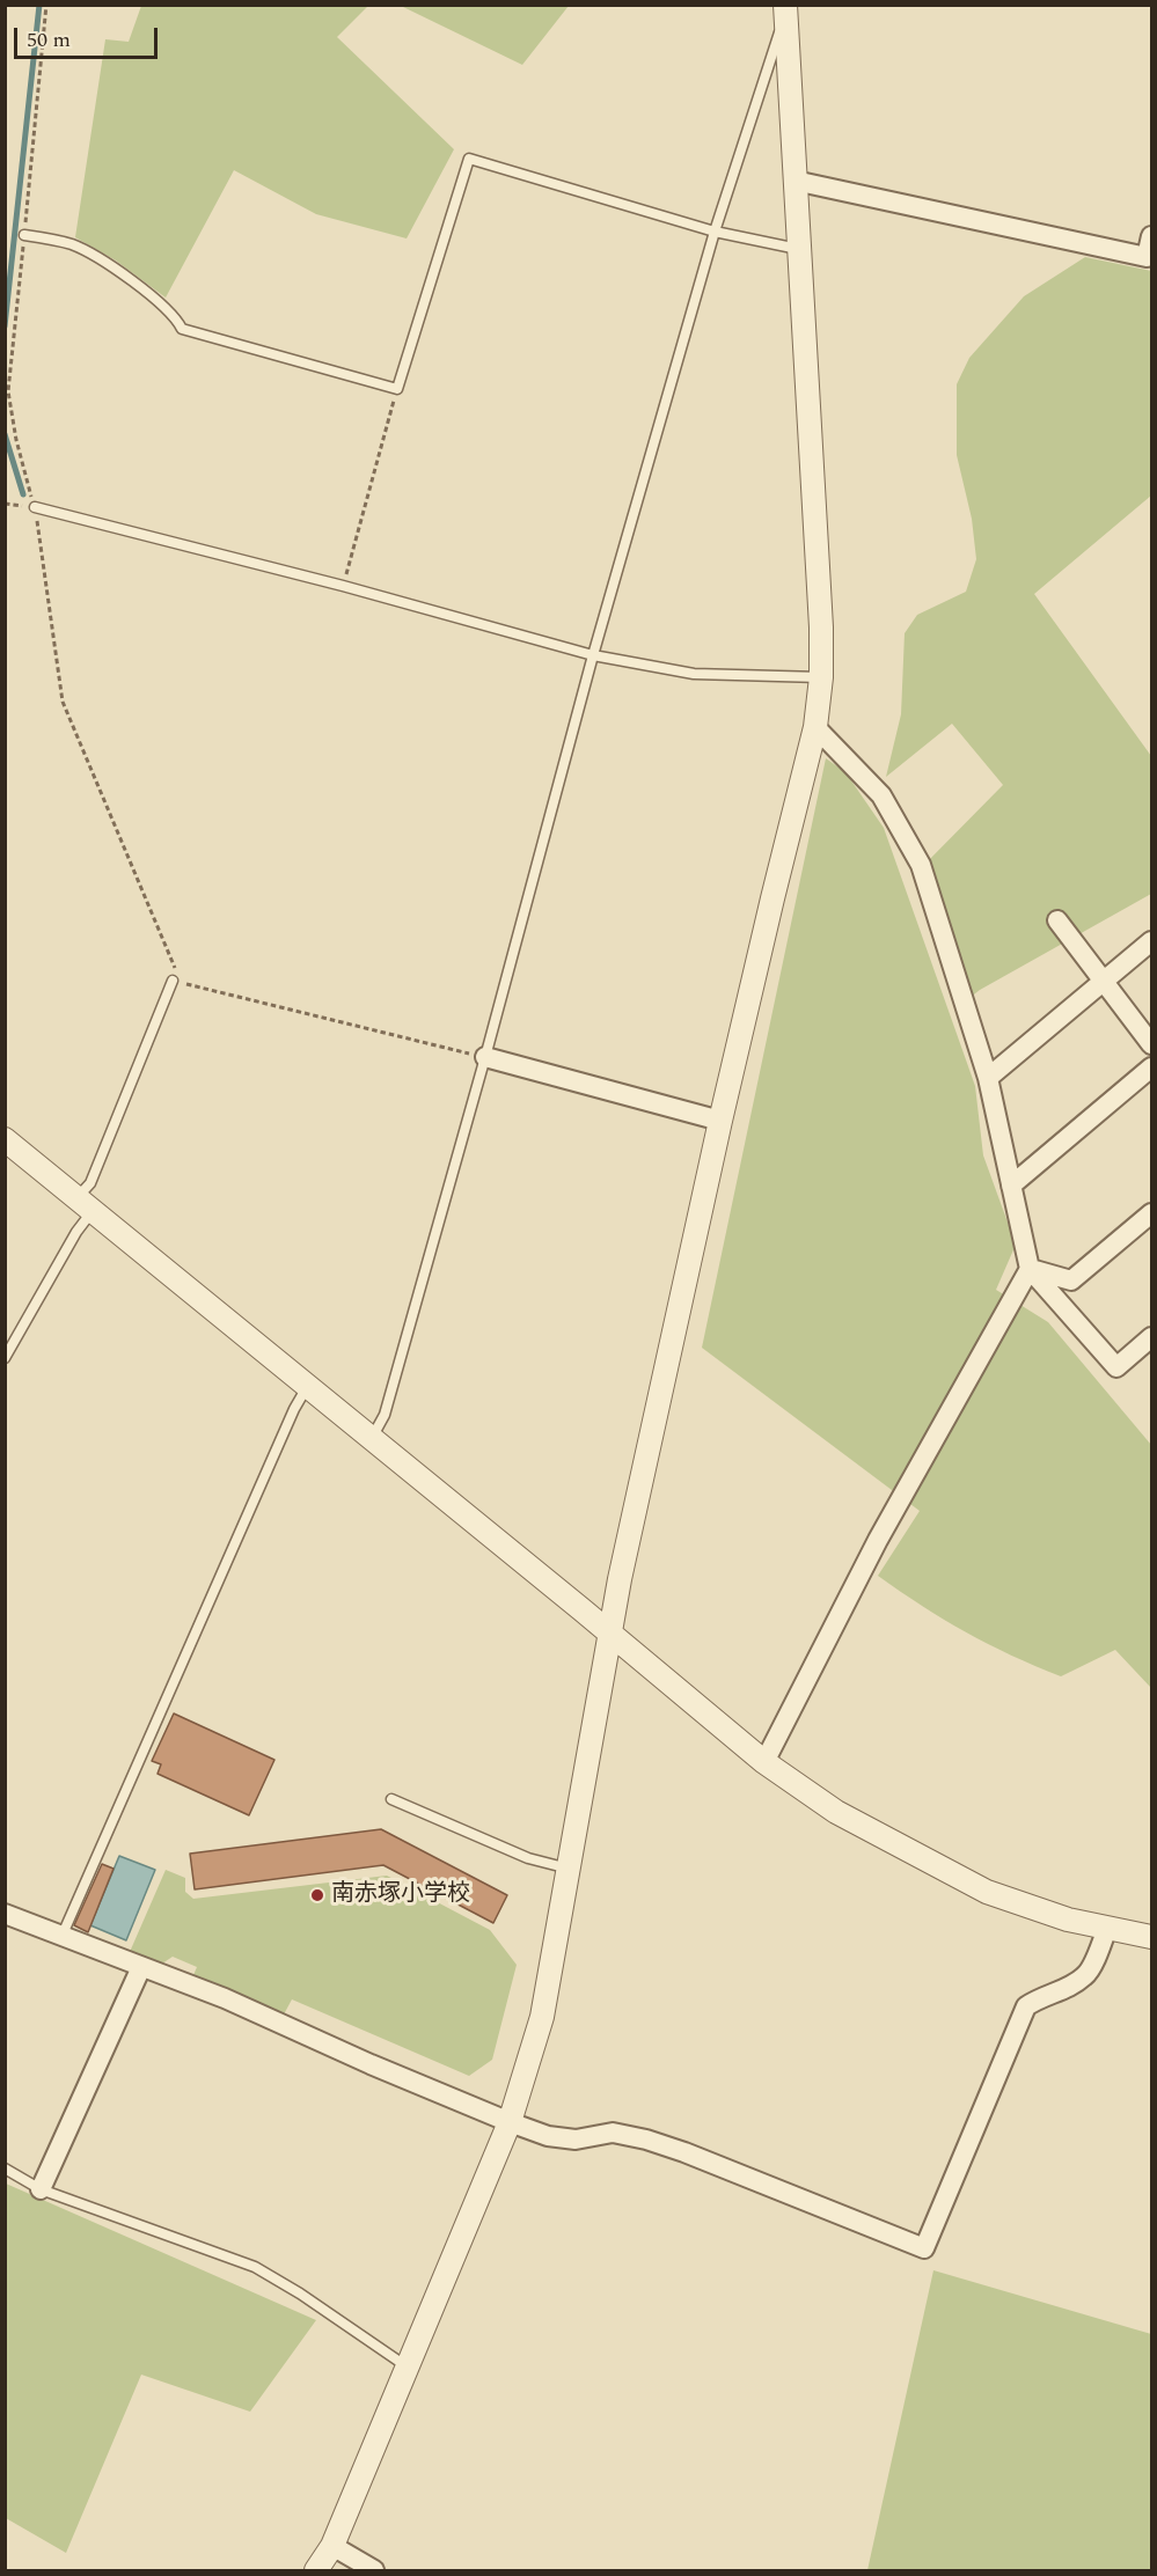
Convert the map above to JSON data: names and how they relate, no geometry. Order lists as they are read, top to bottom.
{
  "places": ["南赤塚小学校"],
  "scale_bar": "50 m"
}
